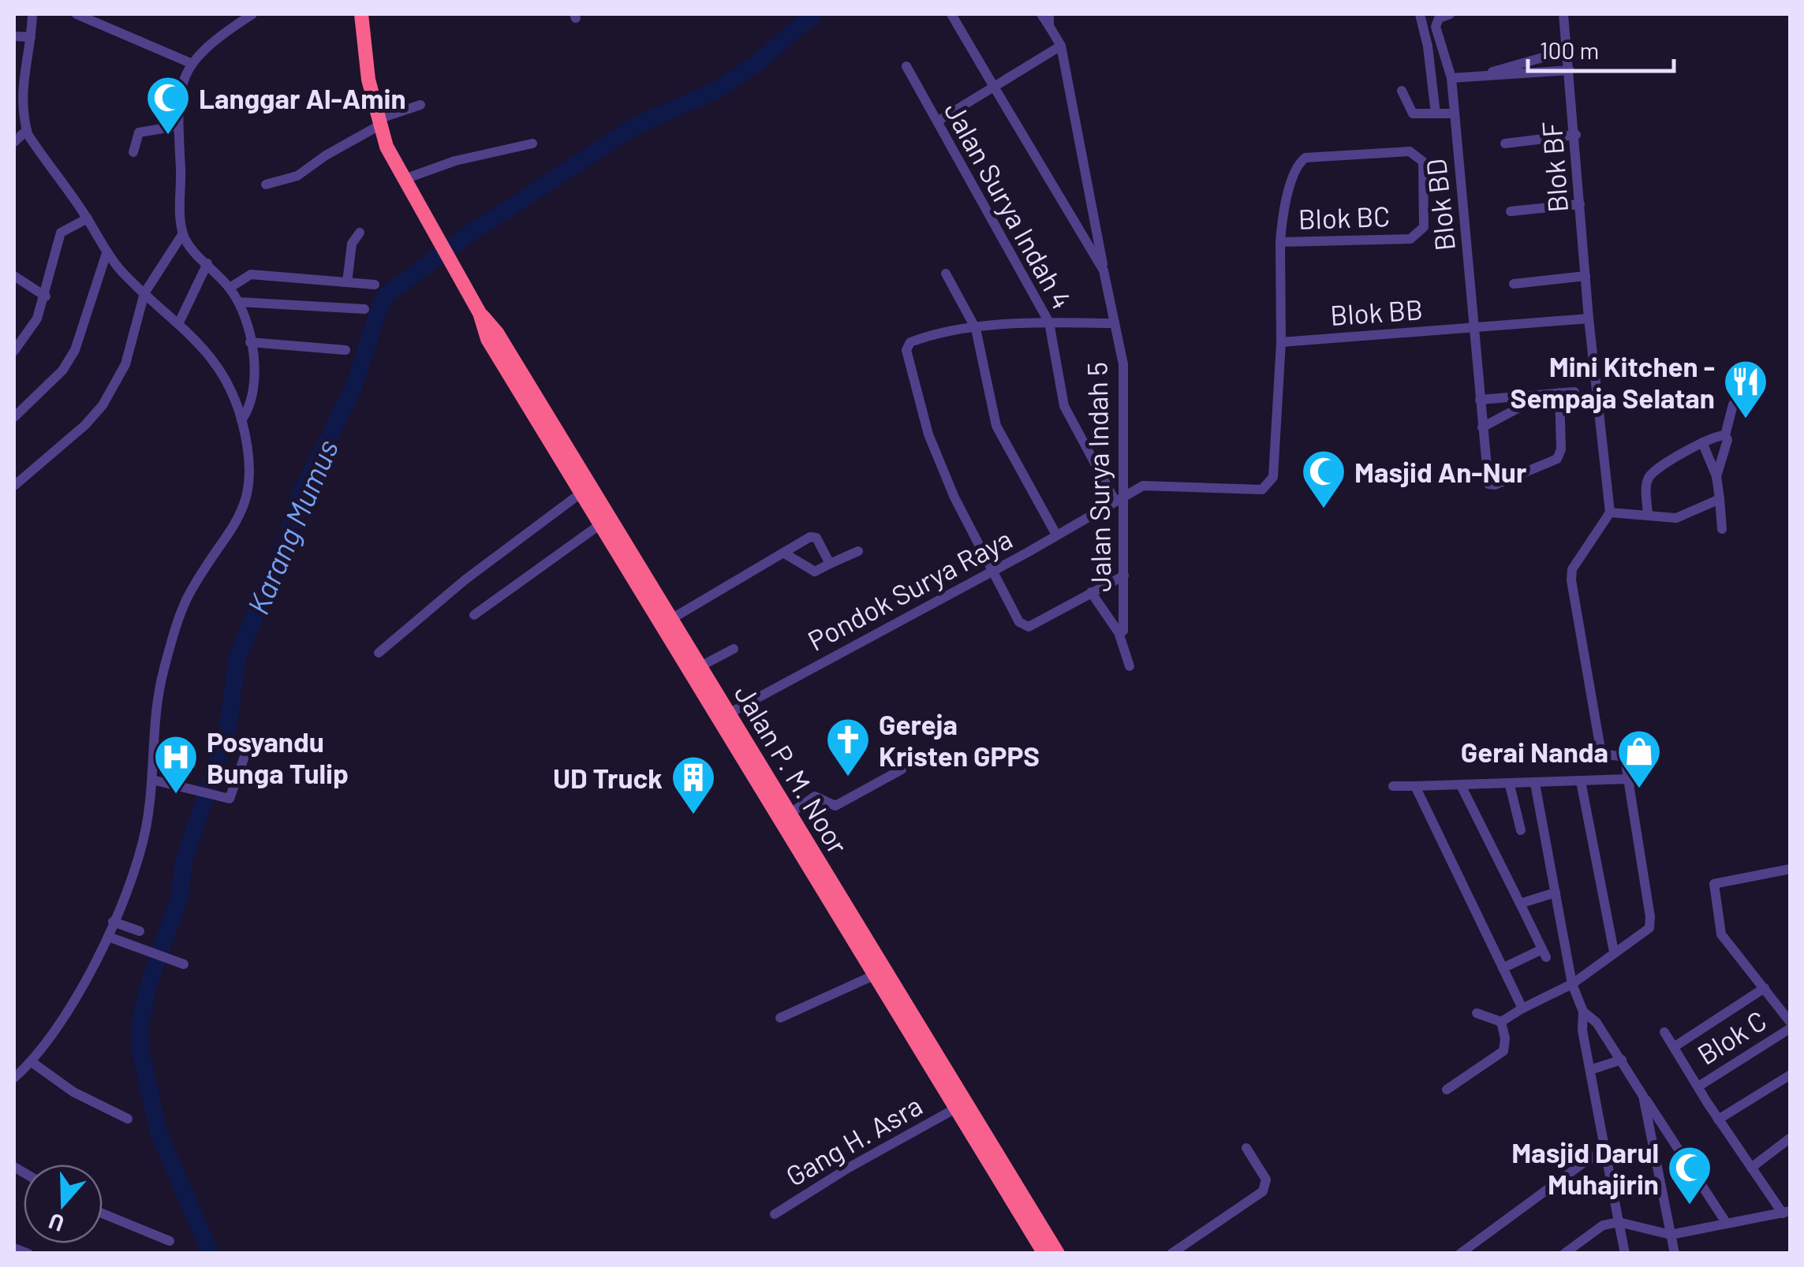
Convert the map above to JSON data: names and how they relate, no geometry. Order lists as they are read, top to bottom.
{
  "streets": {
    "highway": ["Jalan P. M. Noor"],
    "street": [
      "Blok BF",
      "Jalan Surya Indah 4",
      "Blok BD",
      "Blok BC",
      "Blok BB",
      "Jalan Surya Indah 5",
      "Pondok Surya Raya",
      "Blok C",
      "Gang H. Asra"
    ]
  },
  "crossings": [
    ["Blok BF", "Blok BB"],
    ["Jalan Surya Indah 4", "Blok BC"],
    ["Jalan Surya Indah 4", "Jalan Surya Indah 5"],
    ["Jalan Surya Indah 4", "Pondok Surya Raya"],
    ["Blok BD", "Blok BB"],
    ["Blok BC", "Blok BB"],
    ["Blok BC", "Jalan Surya Indah 5"],
    ["Blok BC", "Pondok Surya Raya"],
    ["Jalan Surya Indah 5", "Pondok Surya Raya"],
    ["Pondok Surya Raya", "Jalan P. M. Noor"],
    ["Jalan P. M. Noor", "Gang H. Asra"]
  ],
  "water": ["Karang Mumus"],
  "places": {
    "mosque": ["Langgar Al-Amin", "Masjid An-Nur", "Masjid Darul Muhajirin"],
    "restaurant": ["Mini Kitchen - Sempaja Selatan"],
    "church": ["Gereja Kristen GPPS"],
    "shop": ["Gerai Nanda"],
    "hospital": ["Posyandu Bunga Tulip"],
    "building": ["UD Truck"]
  },
  "scale_bar": "100 m",
  "north": "bottom"
}
